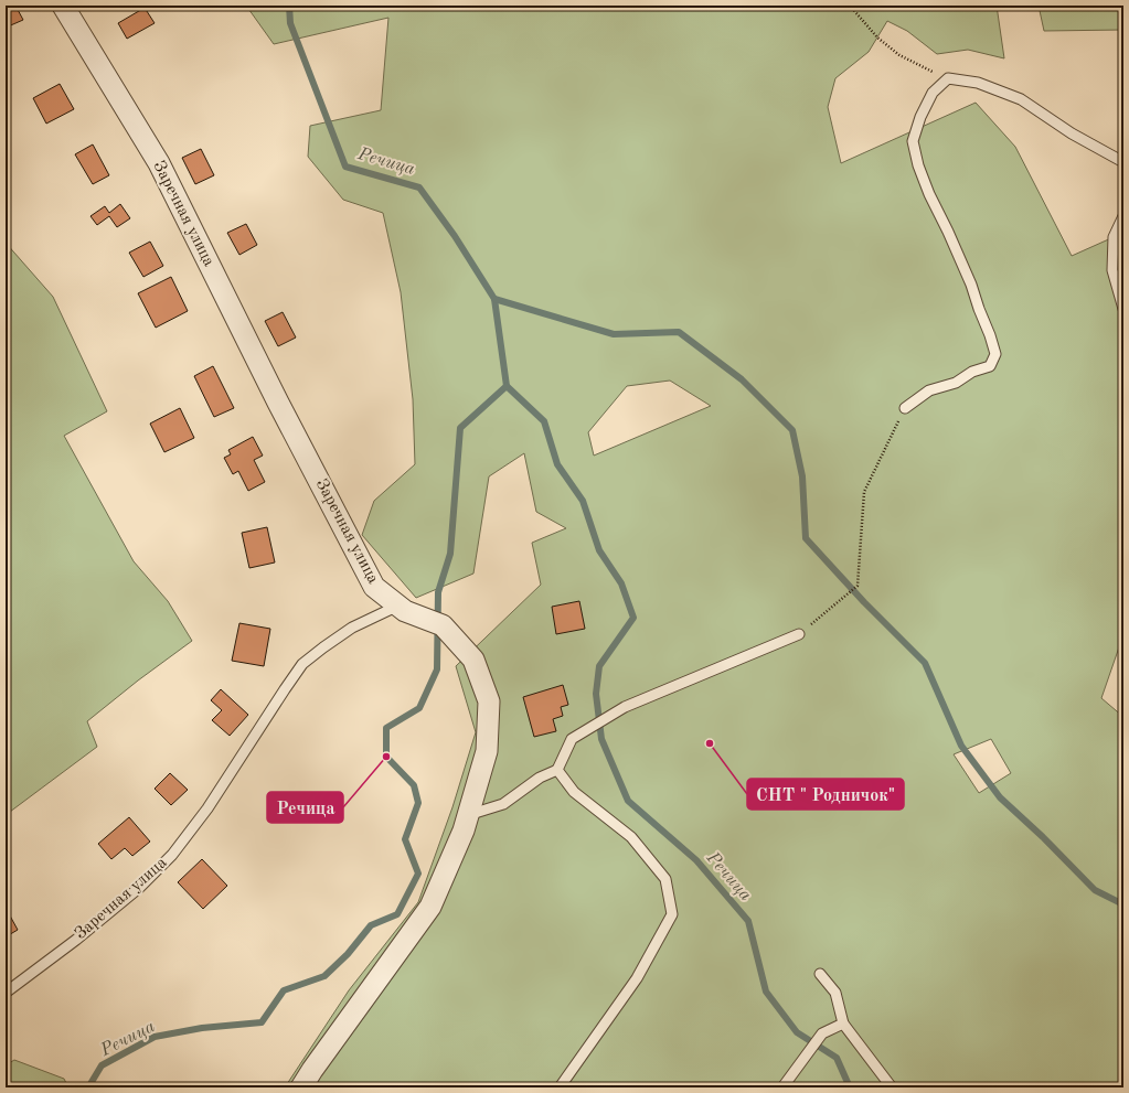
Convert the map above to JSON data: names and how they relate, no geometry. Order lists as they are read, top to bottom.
{
  "streets": {
    "street": ["Заречная улица"]
  },
  "water": ["Речица"],
  "places": ["СНТ \" Родничок\"", "Речица"]
}
